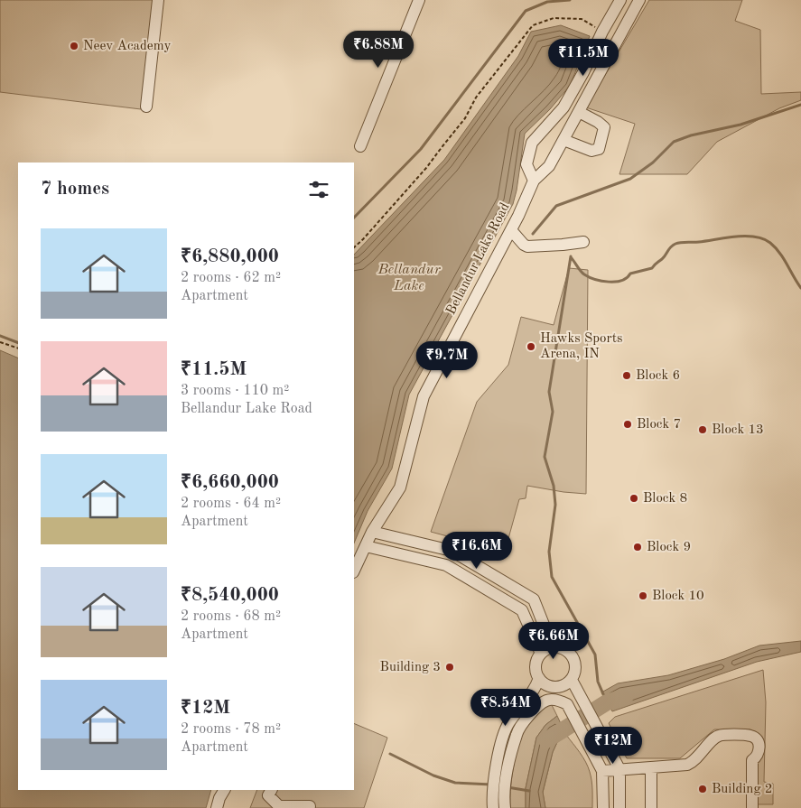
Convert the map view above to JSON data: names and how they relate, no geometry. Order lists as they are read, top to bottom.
{
  "streets": {
    "street": ["Bellandur Lake Road"]
  },
  "water": ["Bellandur Lake"],
  "places": [
    "Neev Academy",
    "Hawks Sports Arena, IN",
    "Block 6",
    "Block 7",
    "Block 13",
    "Block 8",
    "Block 9",
    "Block 10",
    "Building 3",
    "Building 2"
  ],
  "page": {
    "price": [
      "₹6.88M",
      "₹11.5M",
      "₹9.7M",
      "₹16.6M",
      "₹6.66M",
      "₹8.54M",
      "₹12M"
    ],
    "heading": "7 homes",
    "list": [
      {
        "name": "₹6,880,000",
        "note": "2 rooms · 62 m² · Apartment"
      },
      {
        "name": "₹11.5M",
        "note": "3 rooms · 110 m² · Bellandur Lake Road"
      },
      {
        "name": "₹6,660,000",
        "note": "2 rooms · 64 m² · Apartment"
      },
      {
        "name": "₹8,540,000",
        "note": "2 rooms · 68 m² · Apartment"
      },
      {
        "name": "₹12M",
        "note": "2 rooms · 78 m² · Apartment"
      }
    ]
  }
}
